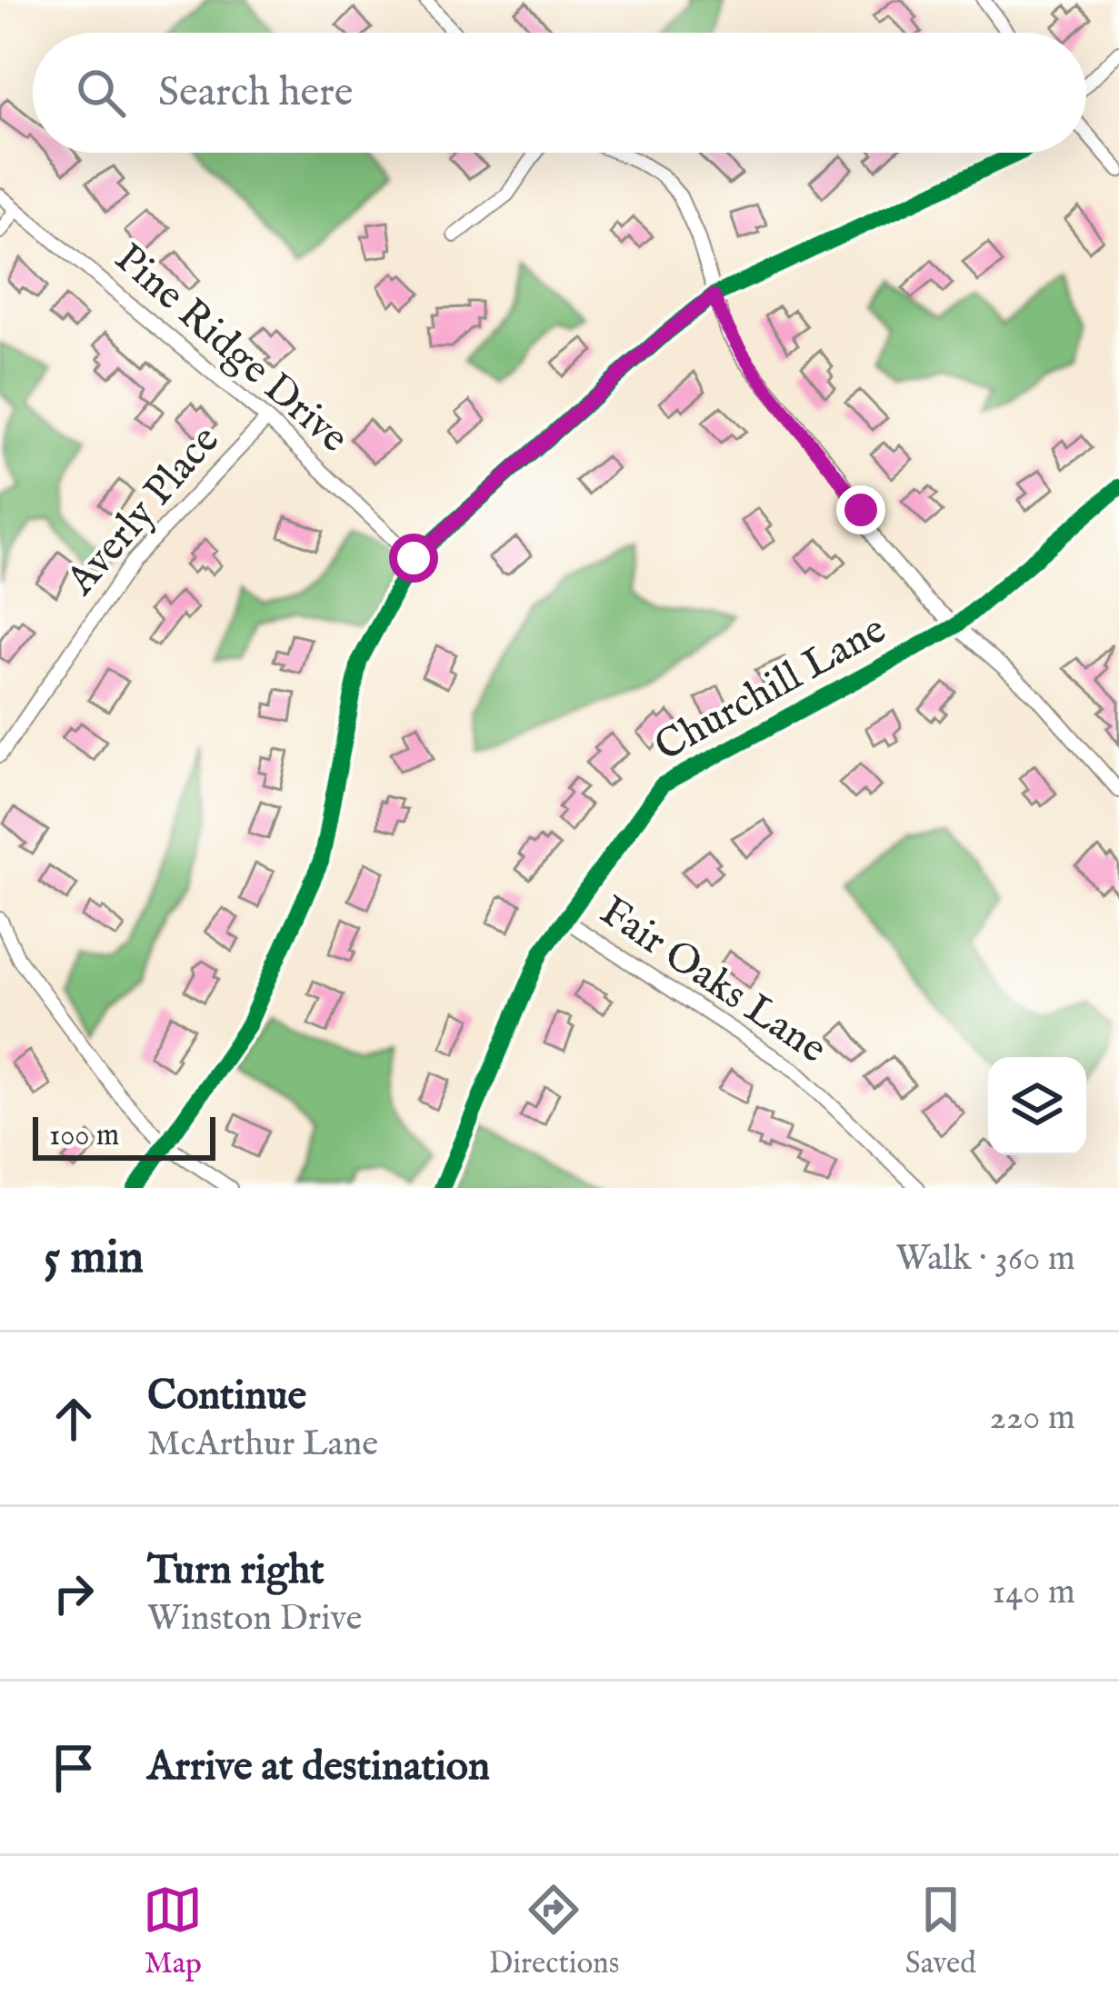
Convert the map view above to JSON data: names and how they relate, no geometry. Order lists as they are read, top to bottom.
{
  "streets": {
    "street": [
      "Pine Ridge Drive",
      "Averly Place",
      "Churchill Lane",
      "Fair Oaks Lane"
    ]
  },
  "crossings": [
    ["Pine Ridge Drive", "Averly Place"],
    ["Churchill Lane", "Fair Oaks Lane"]
  ],
  "scale_bar": "100 m",
  "page": {
    "search": "Search here",
    "scale": "100 m",
    "heading": ["5 min", "Walk · 360 m"],
    "list": [
      ["Continue", "McArthur Lane", "220 m"],
      ["Turn right", "Winston Drive", "140 m"],
      "Arrive at destination"
    ],
    "nav": ["Map", "Directions", "Saved"]
  }
}
